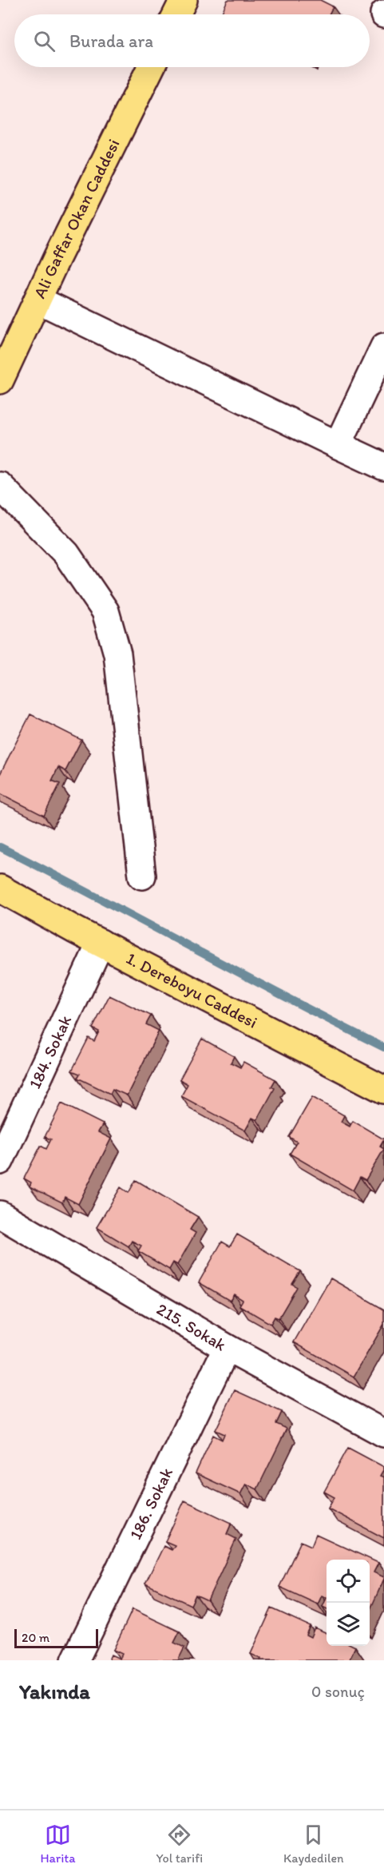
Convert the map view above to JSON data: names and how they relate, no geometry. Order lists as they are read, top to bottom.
{
  "streets": {
    "main road": ["Ali Gaffar Okan Caddesi", "1. Dereboyu Caddesi"],
    "street": ["184. Sokak", "215. Sokak", "186. Sokak"]
  },
  "crossings": [
    ["1. Dereboyu Caddesi", "184. Sokak"],
    ["215. Sokak", "186. Sokak"]
  ],
  "scale_bar": "20 m",
  "page": {
    "search": "Burada ara",
    "scale": "20 m",
    "heading": ["Yakında", "0 sonuç"],
    "nav": ["Harita", "Yol tarifi", "Kaydedilen"]
  }
}
